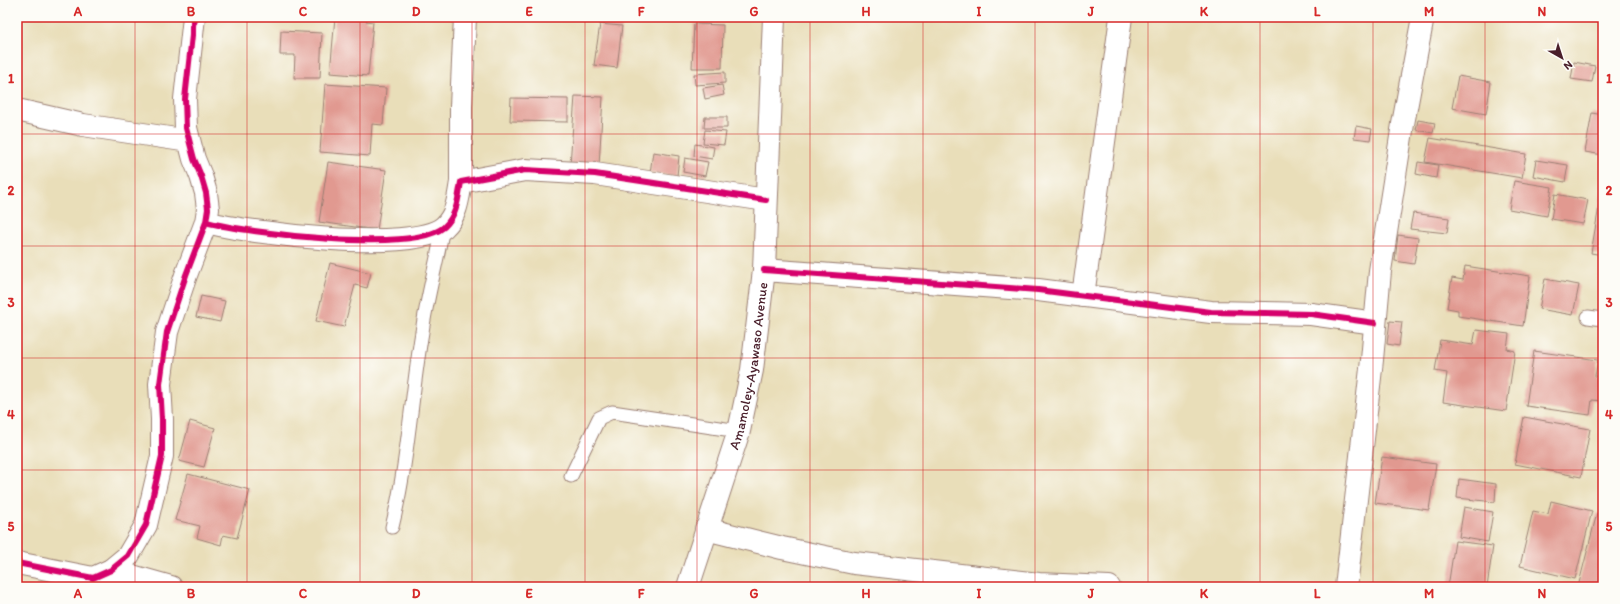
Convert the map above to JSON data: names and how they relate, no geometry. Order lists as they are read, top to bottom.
{
  "streets": {
    "street": ["Amamoley-Ayawaso Avenue"]
  },
  "north": "bottom right",
  "grid": {
    "columns": [
      "A",
      "B",
      "C",
      "D",
      "E",
      "F",
      "G",
      "H",
      "I",
      "J",
      "K",
      "L",
      "M",
      "N"
    ],
    "rows": [
      "1",
      "2",
      "3",
      "4",
      "5"
    ]
  }
}
